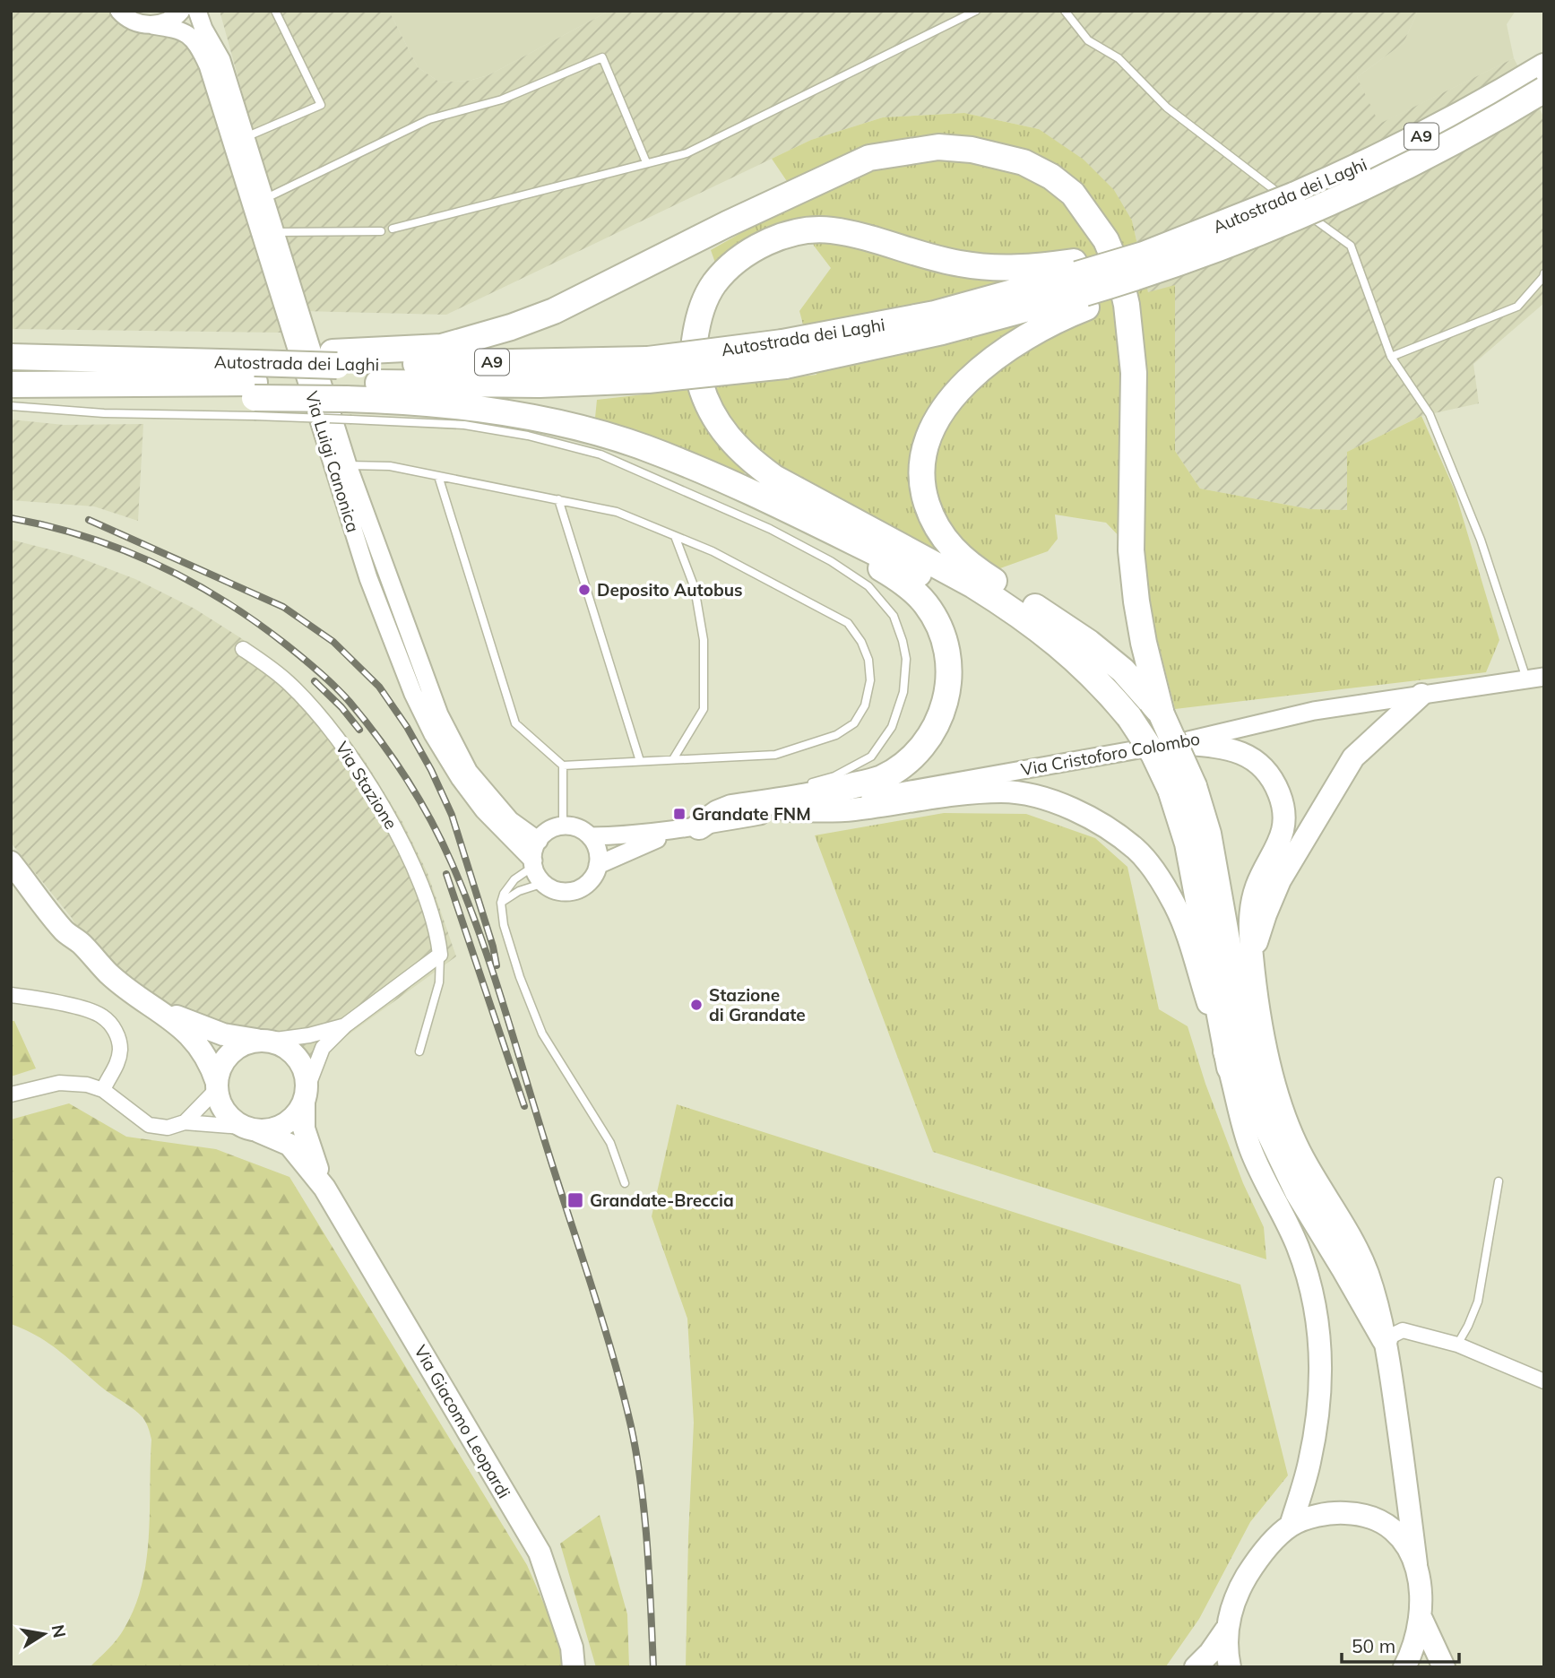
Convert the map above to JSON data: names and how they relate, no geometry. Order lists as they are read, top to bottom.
{
  "streets": {
    "highway": ["A9", "Autostrada dei Laghi"],
    "main road": ["Via Giacomo Leopardi"],
    "street": ["Via Luigi Canonica", "Via Cristoforo Colombo", "Via Stazione"]
  },
  "crossings": [
    ["Via Luigi Canonica", "Via Cristoforo Colombo"]
  ],
  "places": {
    "other": ["Deposito Autobus", "Stazione di Grandate"],
    "transit": ["Grandate FNM", "Grandate-Breccia"]
  },
  "scale_bar": "50 m",
  "north": "right"
}
